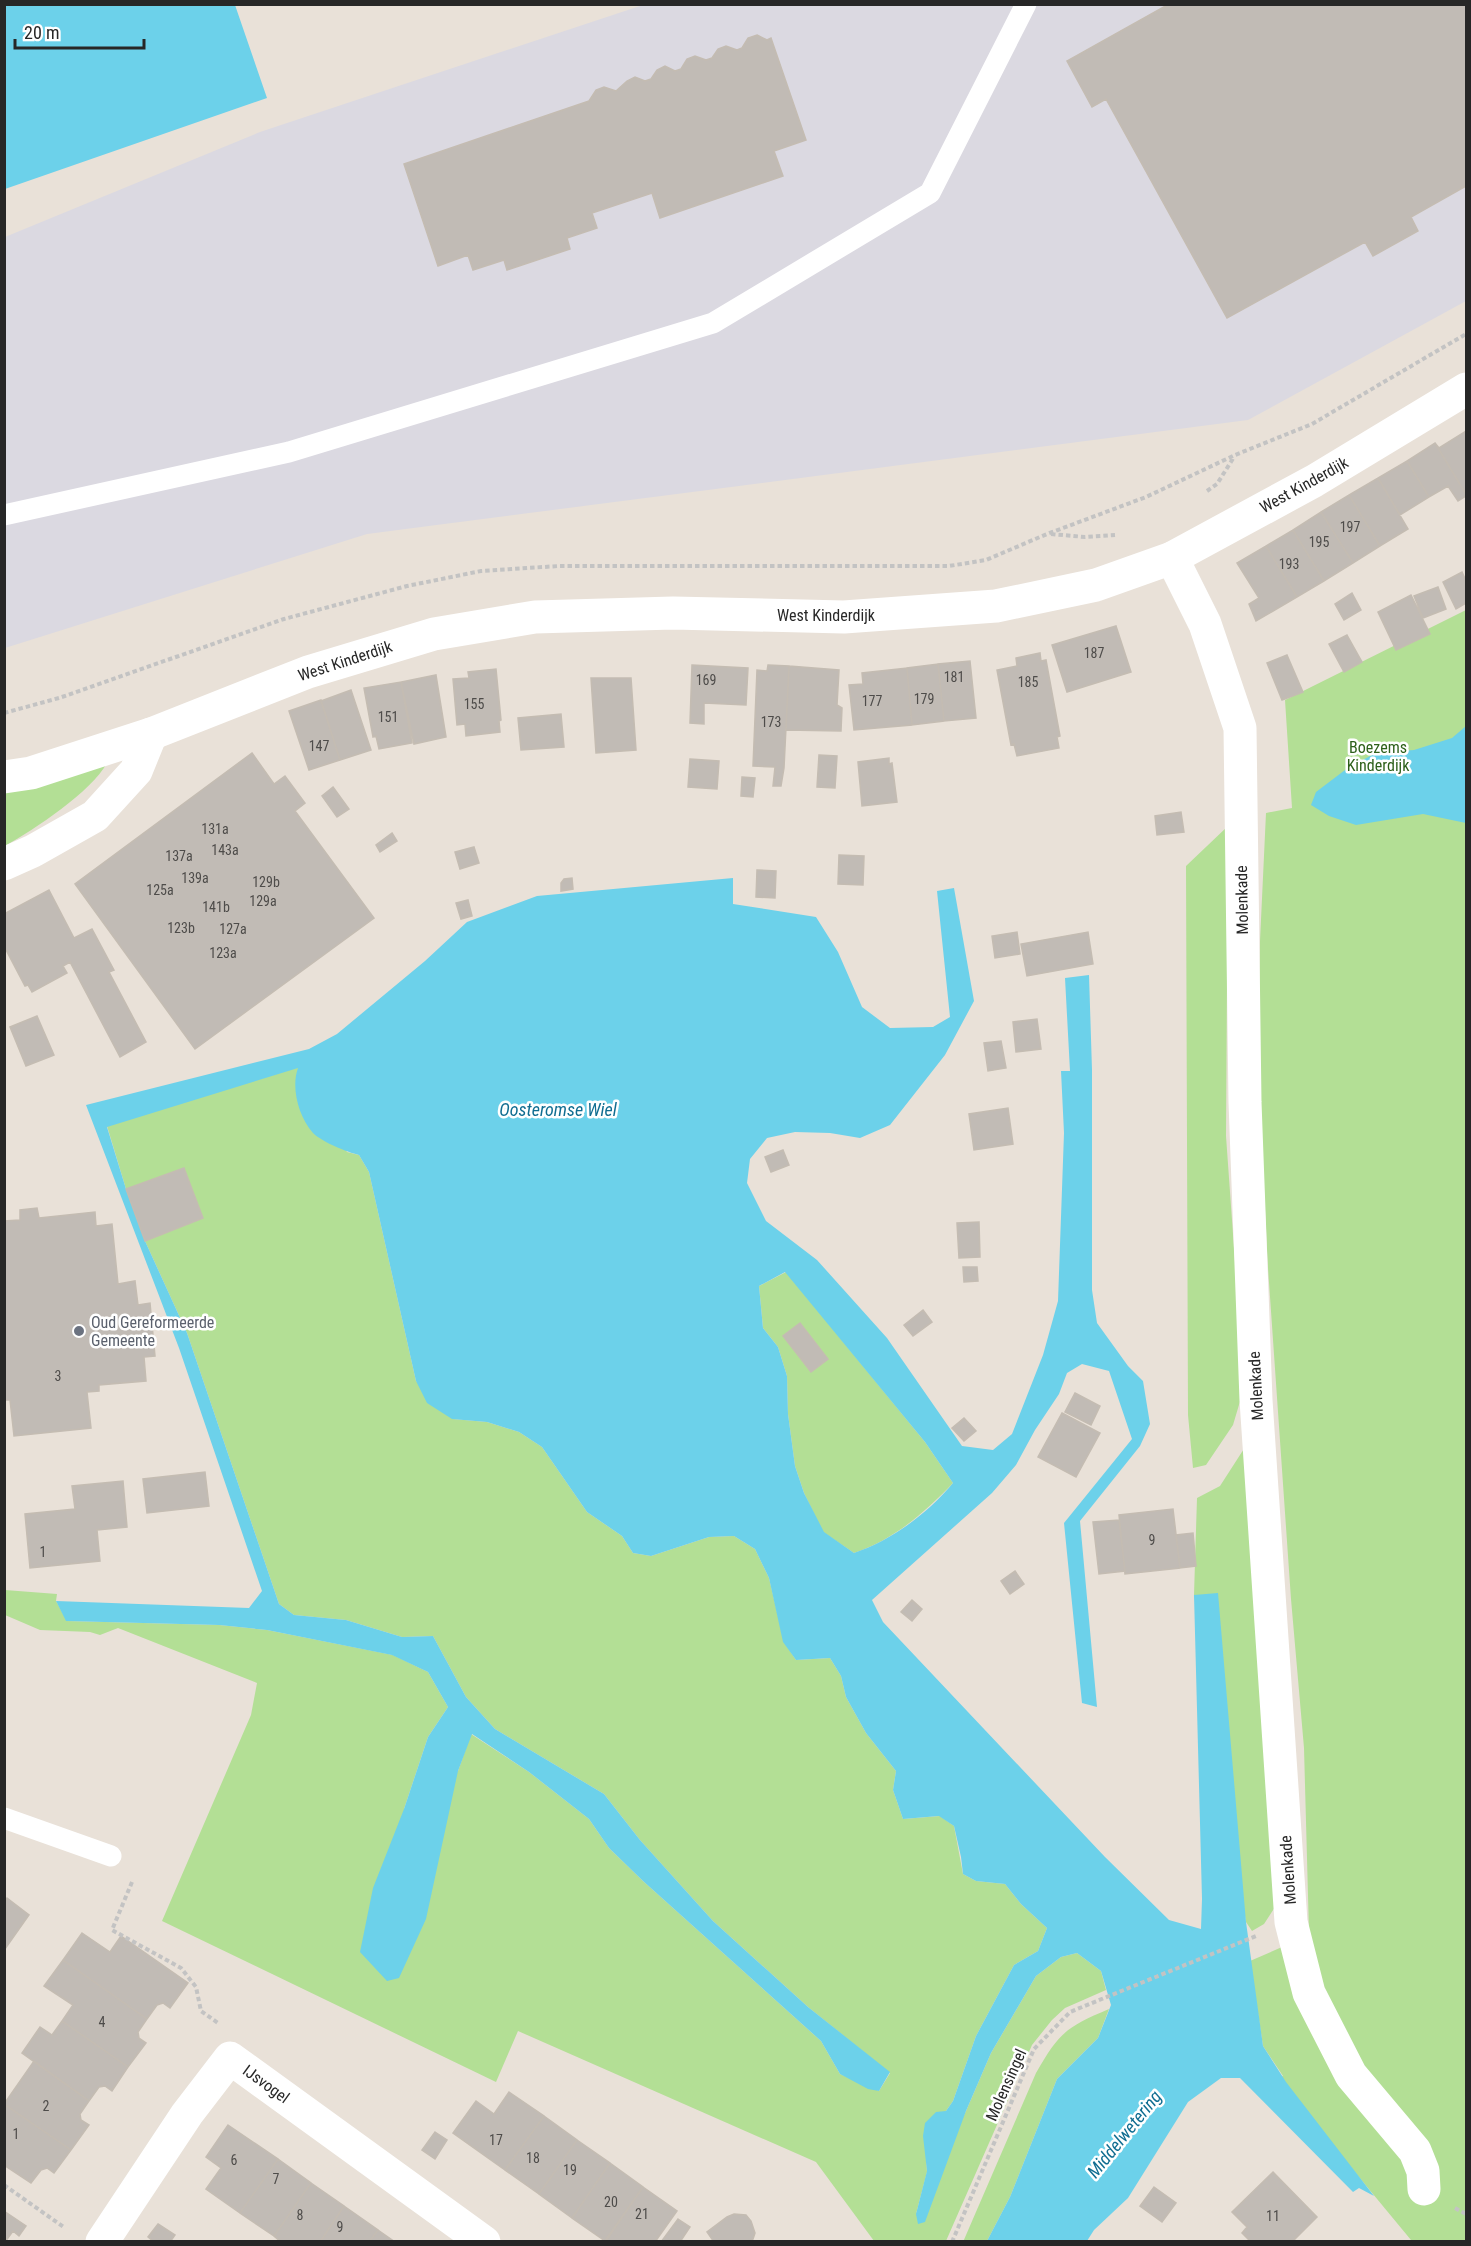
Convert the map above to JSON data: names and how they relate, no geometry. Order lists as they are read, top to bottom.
{
  "streets": {
    "street": ["West Kinderdijk", "Molenkade", "IJsvogel"],
    "path": ["Molensingel"]
  },
  "crossings": [
    ["West Kinderdijk", "Molenkade"]
  ],
  "water": ["Oosteromse Wiel", "Middelwetering"],
  "parks": ["Boezems Kinderdijk"],
  "places": ["Oud Gereformeerde Gemeente"],
  "house_numbers": [
    "197",
    "195",
    "193",
    "187",
    "181",
    "169",
    "185",
    "179",
    "177",
    "155",
    "151",
    "173",
    "147",
    "131a",
    "143a",
    "137a",
    "139a",
    "129b",
    "125a",
    "129a",
    "141b",
    "123b",
    "127a",
    "123a",
    "3",
    "9",
    "1",
    "4",
    "2",
    "1",
    "17",
    "18",
    "6",
    "19",
    "7",
    "20",
    "21",
    "8",
    "11",
    "9"
  ],
  "scale_bar": "20 m"
}
